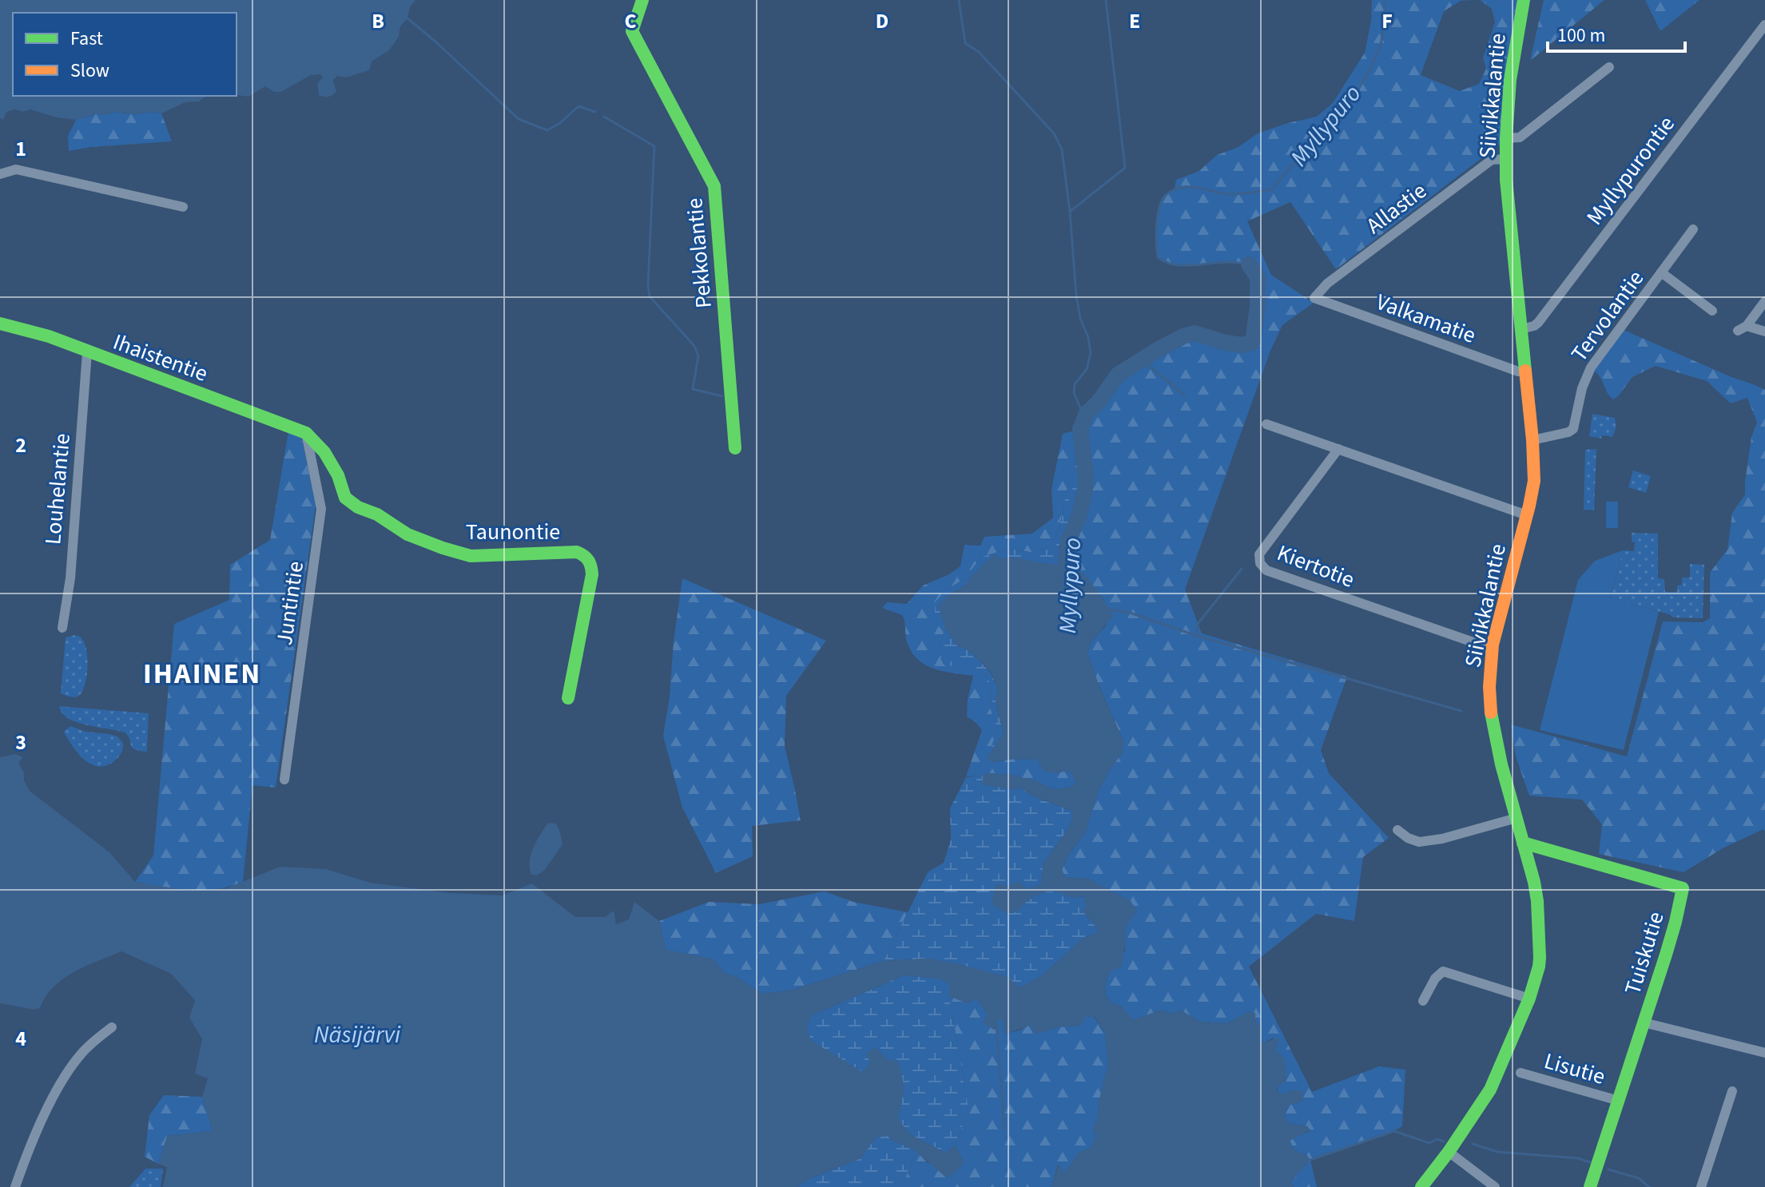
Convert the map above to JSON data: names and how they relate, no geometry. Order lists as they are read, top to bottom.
{
  "streets": {
    "street": [
      "Siivikkalantie",
      "Myllypurontie",
      "Allastie",
      "Pekkolantie",
      "Tervolantie",
      "Valkamatie",
      "Ihaistentie",
      "Louhelantie",
      "Taunontie",
      "Kiertotie",
      "Juntintie",
      "Tuiskutie",
      "Lisutie"
    ]
  },
  "crossings": [
    ["Siivikkalantie", "Myllypurontie"],
    ["Siivikkalantie", "Allastie"],
    ["Siivikkalantie", "Tervolantie"],
    ["Siivikkalantie", "Valkamatie"],
    ["Siivikkalantie", "Kiertotie"],
    ["Siivikkalantie", "Tuiskutie"],
    ["Allastie", "Valkamatie"],
    ["Ihaistentie", "Louhelantie"],
    ["Ihaistentie", "Taunontie"],
    ["Ihaistentie", "Juntintie"],
    ["Taunontie", "Juntintie"],
    ["Tuiskutie", "Lisutie"]
  ],
  "districts": ["IHAINEN"],
  "water": ["Myllypuro", "Näsijärvi"],
  "legend": ["Fast", "Slow"],
  "scale_bar": "100 m",
  "grid": {
    "columns": [
      "B",
      "C",
      "D",
      "E",
      "F"
    ],
    "rows": [
      "1",
      "2",
      "3",
      "4"
    ]
  }
}
